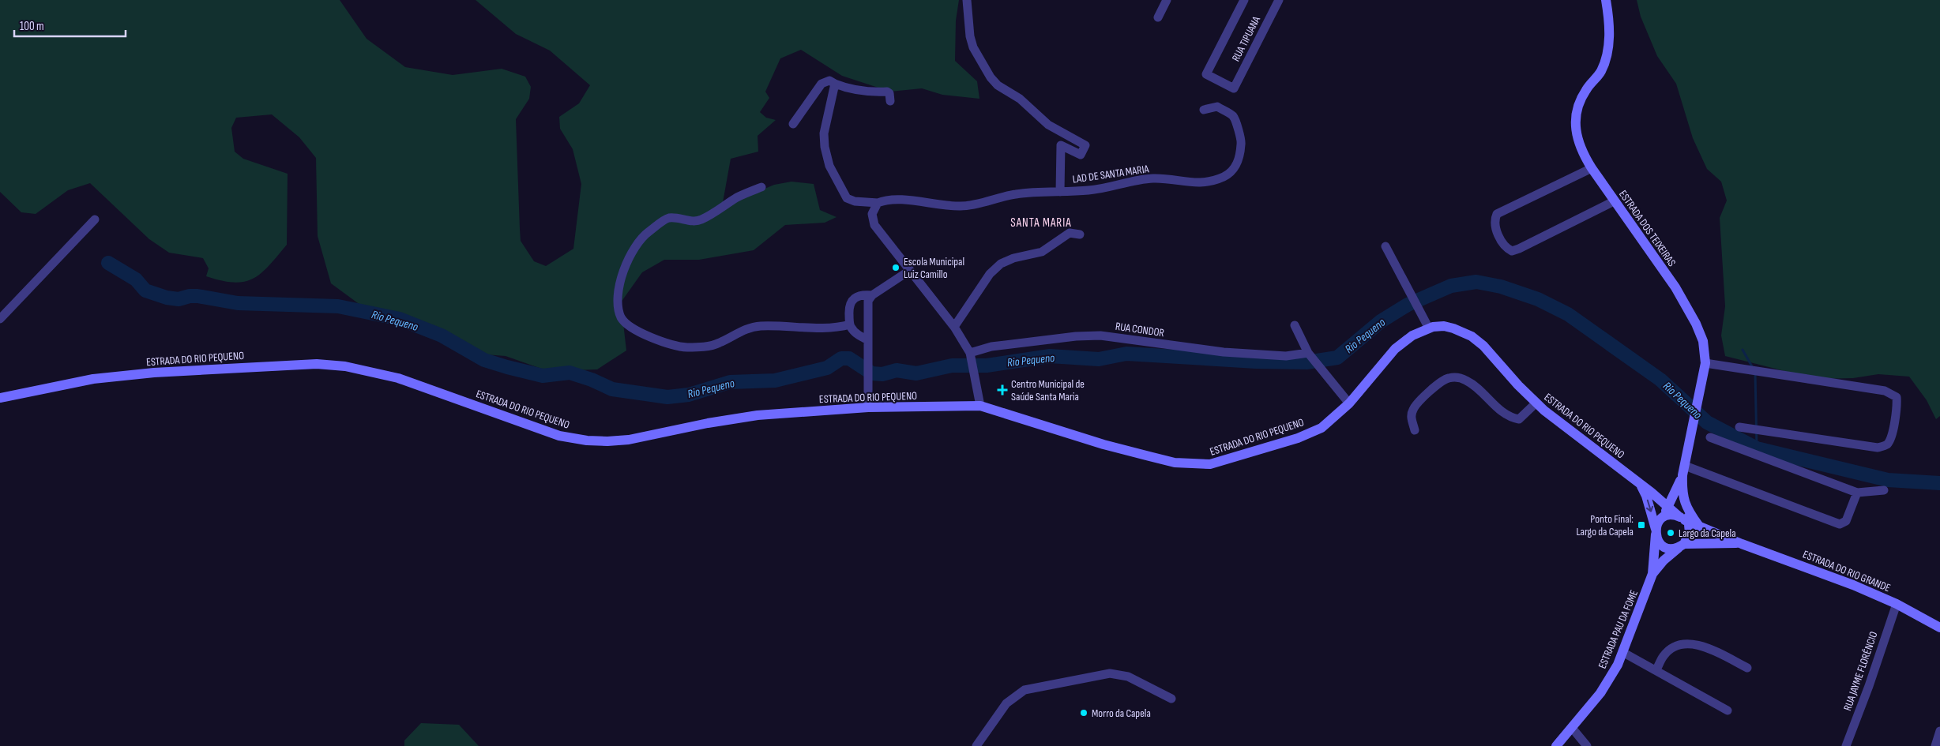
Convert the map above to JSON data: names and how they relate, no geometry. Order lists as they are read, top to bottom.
{
  "streets": {
    "street": [
      "RUA TIPUANA",
      "LAD DE SANTA MARIA",
      "ESTRADA DOS TEIXEIRAS",
      "RUA CONDOR",
      "ESTRADA DO RIO PEQUENO",
      "ESTRADA DO RIO GRANDE",
      "ESTRADA PAU DA FOME",
      "RUA JAYME FLORÊNCIO"
    ]
  },
  "crossings": [
    ["ESTRADA DOS TEIXEIRAS", "ESTRADA DO RIO PEQUENO"],
    ["ESTRADA DOS TEIXEIRAS", "ESTRADA DO RIO GRANDE"],
    ["ESTRADA DOS TEIXEIRAS", "ESTRADA PAU DA FOME"],
    ["ESTRADA DO RIO PEQUENO", "ESTRADA DO RIO GRANDE"],
    ["ESTRADA DO RIO PEQUENO", "ESTRADA PAU DA FOME"],
    ["ESTRADA DO RIO GRANDE", "ESTRADA PAU DA FOME"],
    ["ESTRADA DO RIO GRANDE", "RUA JAYME FLORÊNCIO"]
  ],
  "districts": ["SANTA MARIA"],
  "water": ["Rio Pequeno"],
  "places": {
    "other": ["Escola Municipal Luiz Camillo", "Largo da Capela", "Morro da Capela"],
    "health": ["Centro Municipal de Saúde Santa Maria"],
    "transit": ["Ponto Final: Largo da Capela"]
  },
  "scale_bar": "100 m"
}
